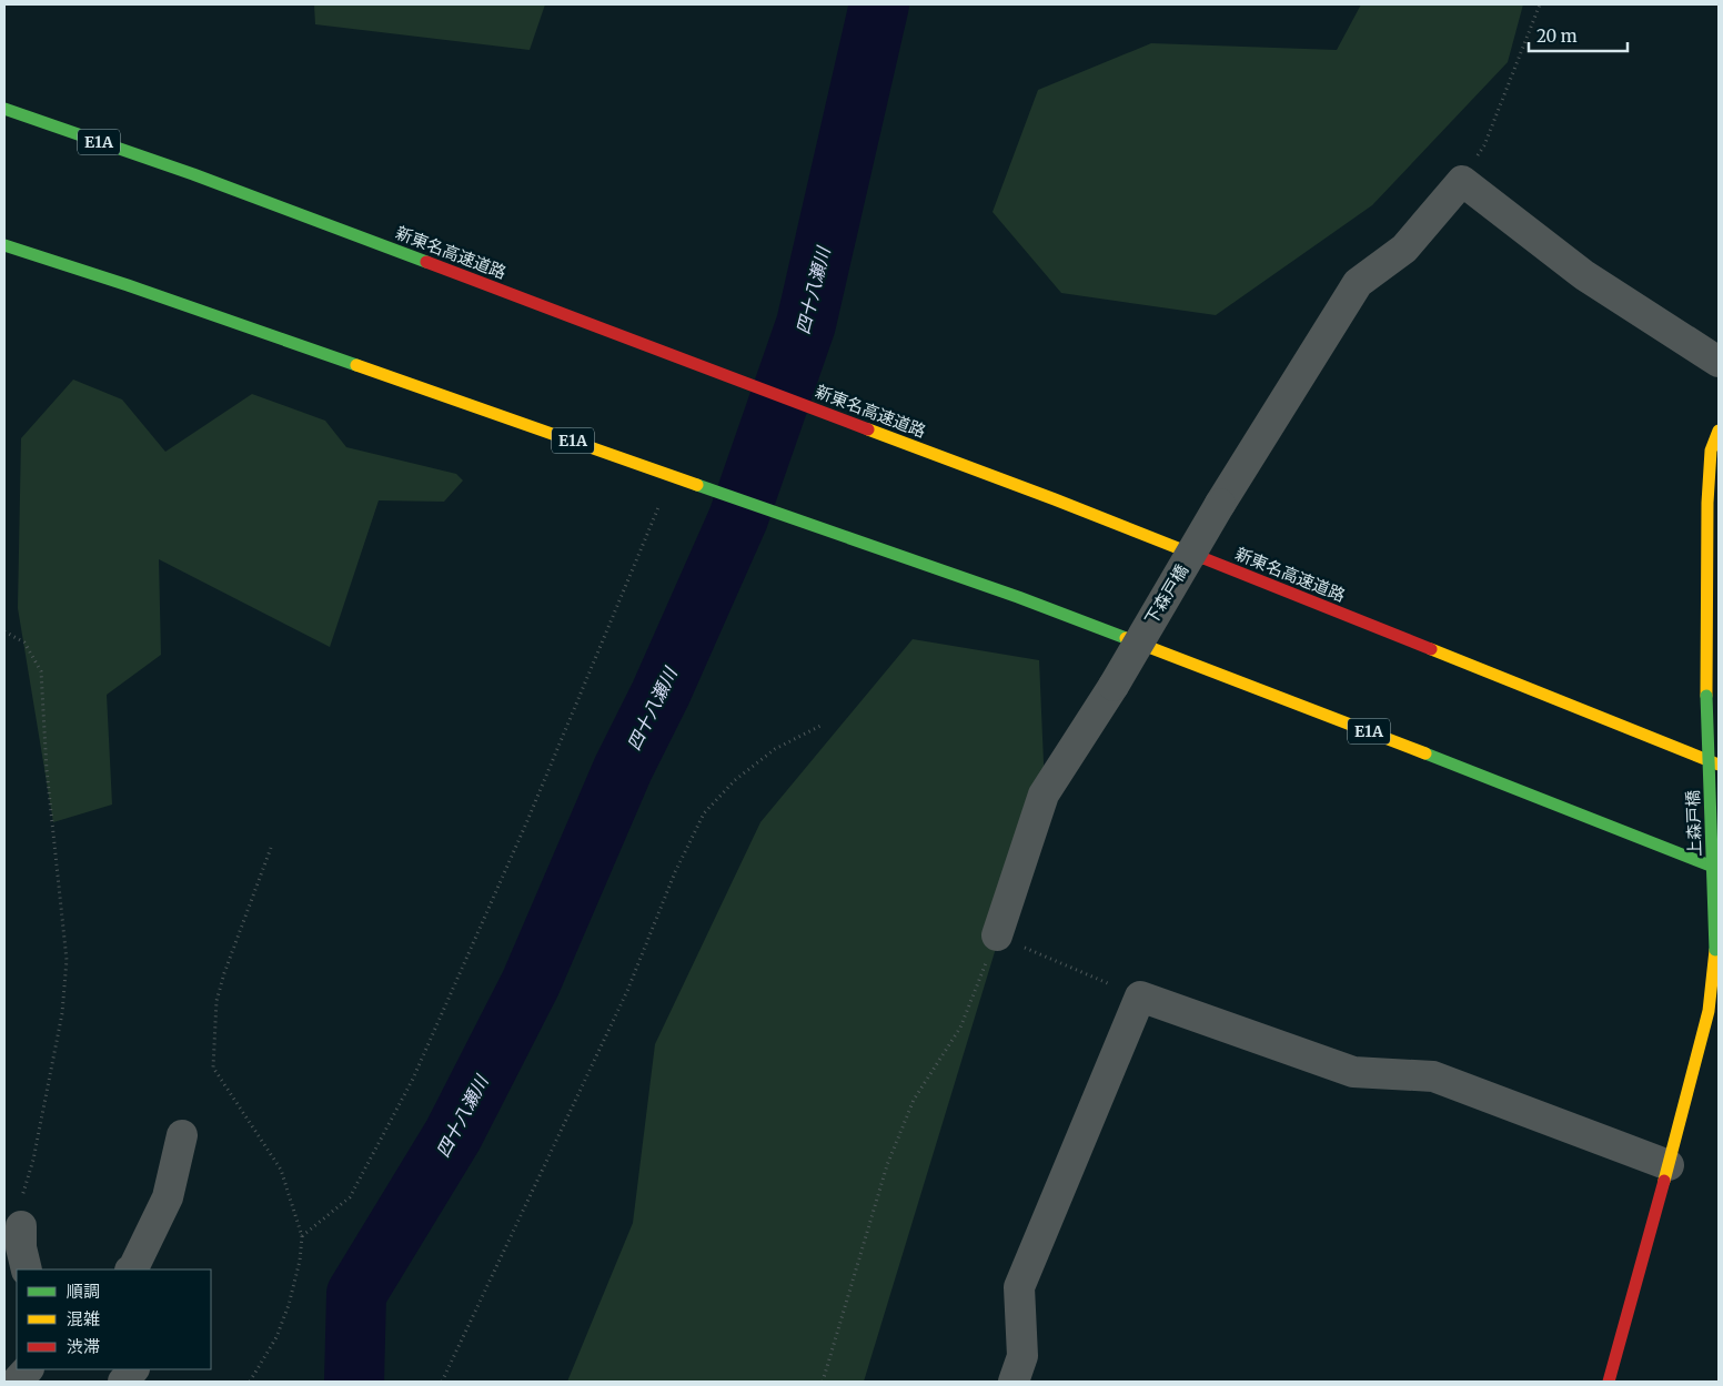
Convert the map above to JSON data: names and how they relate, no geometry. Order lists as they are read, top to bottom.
{
  "streets": {
    "main road": ["E1A", "新東名高速道路", "上森戸橋"],
    "street": ["下森戸橋"]
  },
  "water": ["四十八瀬川"],
  "legend": ["順調", "混雑", "渋滞"],
  "scale_bar": "20 m"
}
